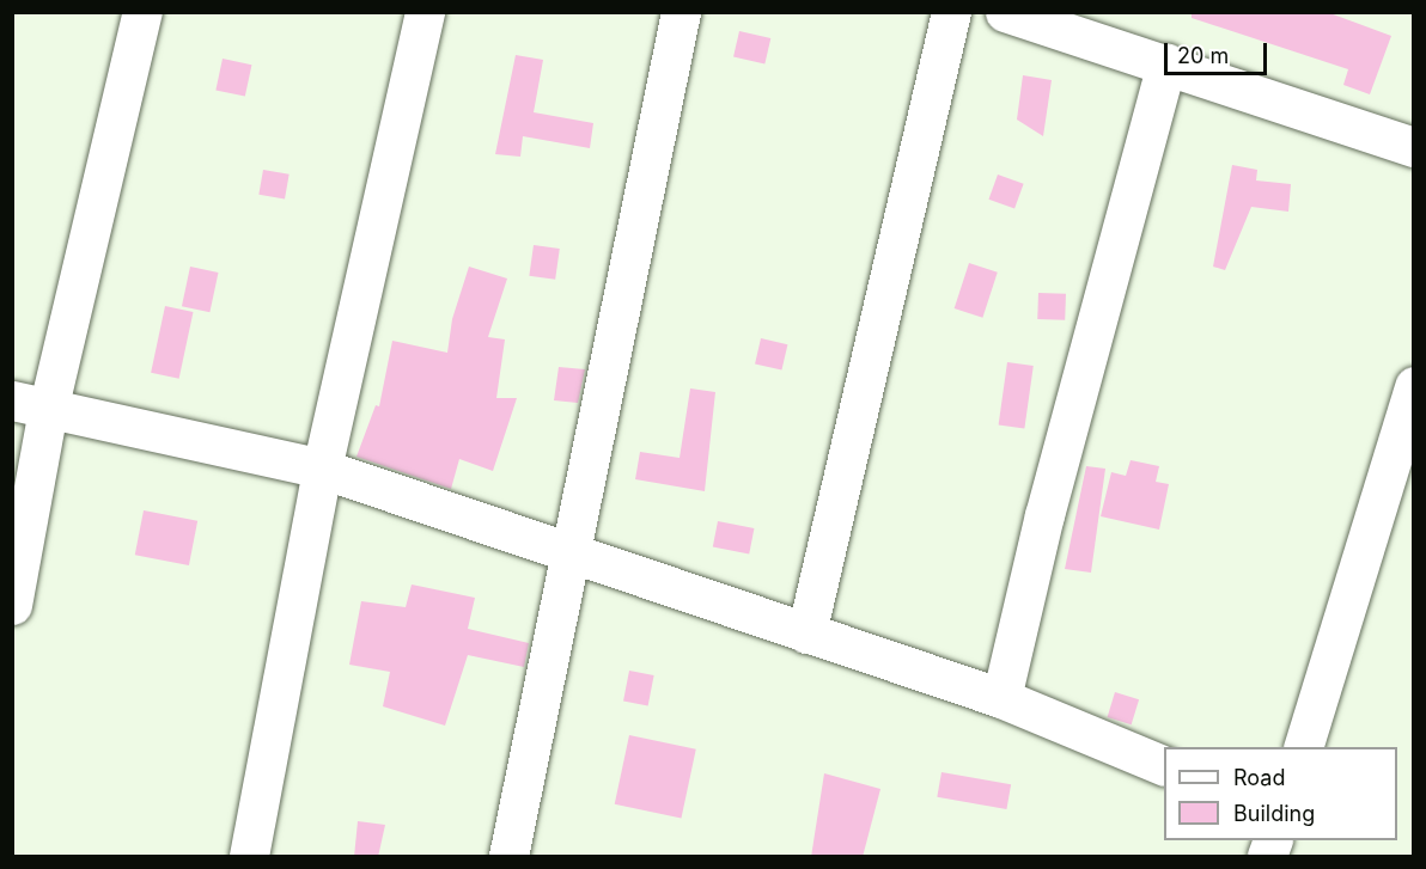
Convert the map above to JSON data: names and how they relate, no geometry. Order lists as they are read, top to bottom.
{
  "legend": ["Road", "Building"],
  "scale_bar": "20 m"
}
